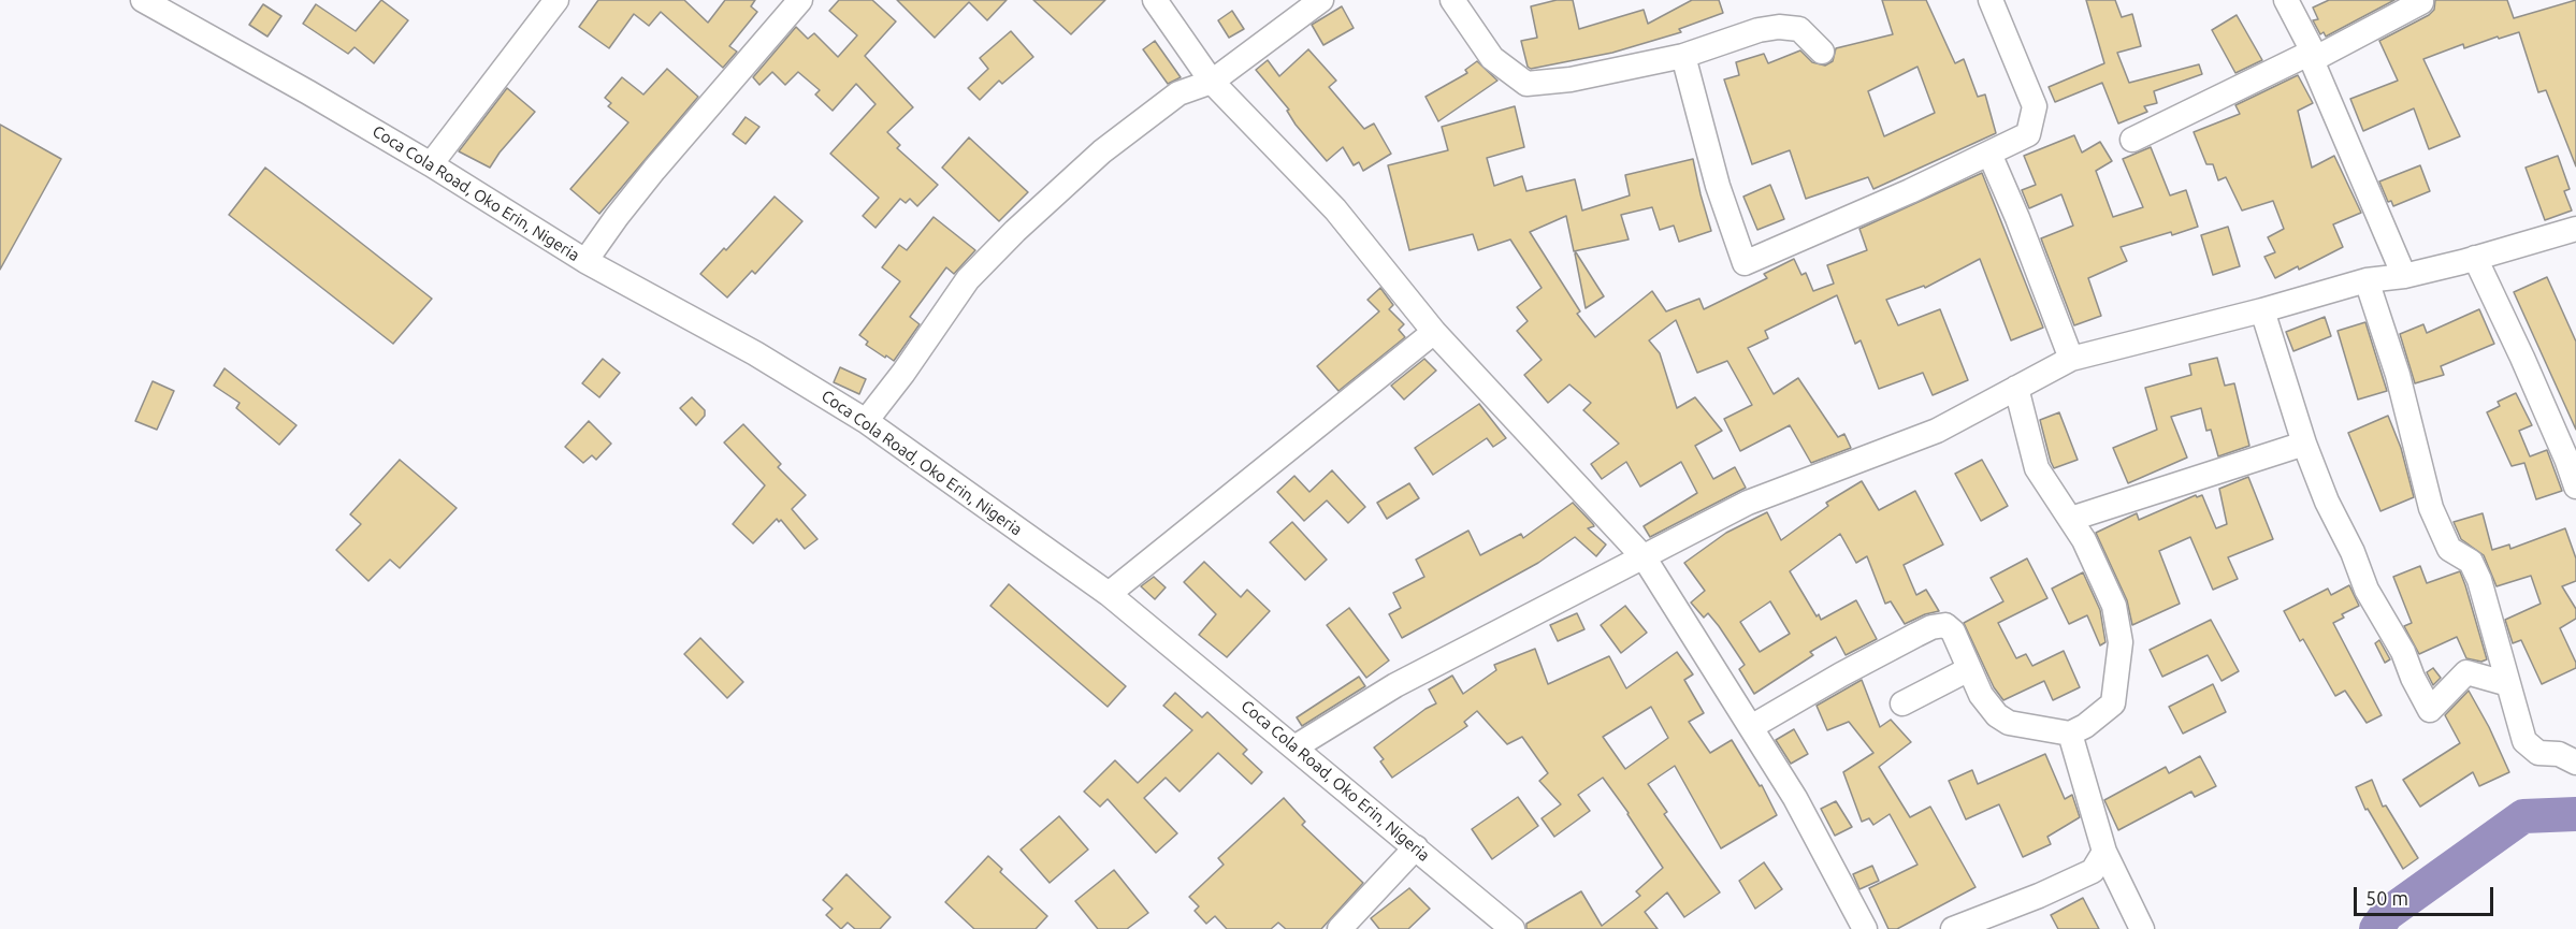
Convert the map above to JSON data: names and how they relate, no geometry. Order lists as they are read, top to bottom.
{
  "streets": {
    "street": ["Coca Cola Road, Oko Erin, Nigeria"]
  },
  "scale_bar": "50 m"
}
